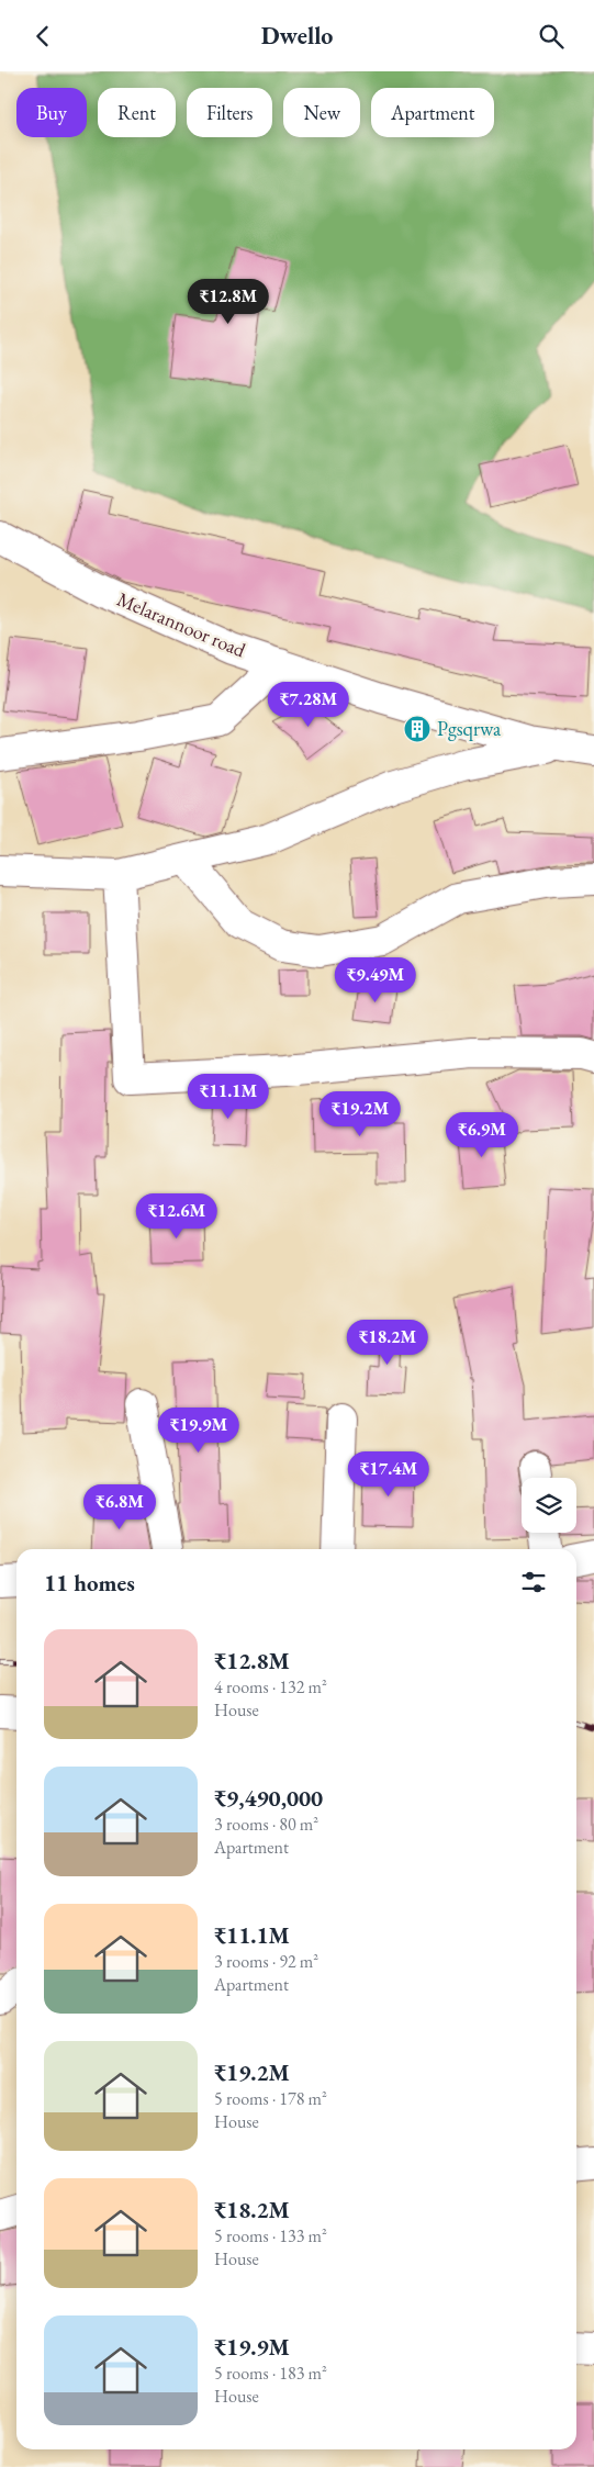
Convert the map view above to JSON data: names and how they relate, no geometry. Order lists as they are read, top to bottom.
{
  "streets": {
    "street": ["Melarannoor road"]
  },
  "places": {
    "building": ["Pgsqrwa"]
  },
  "page": {
    "header": "Dwello",
    "chip": [
      "Buy",
      "Rent",
      "Filters",
      "New",
      "Apartment"
    ],
    "price": [
      "₹12.8M",
      "₹7.28M",
      "₹9.49M",
      "₹11.1M",
      "₹19.2M",
      "₹6.9M",
      "₹12.6M",
      "₹18.2M",
      "₹19.9M",
      "₹17.4M",
      "₹6.8M"
    ],
    "heading": "11 homes",
    "list": [
      {
        "name": "₹12.8M",
        "note": "4 rooms · 132 m² · House"
      },
      {
        "name": "₹9,490,000",
        "note": "3 rooms · 80 m² · Apartment"
      },
      {
        "name": "₹11.1M",
        "note": "3 rooms · 92 m² · Apartment"
      },
      {
        "name": "₹19.2M",
        "note": "5 rooms · 178 m² · House"
      },
      {
        "name": "₹18.2M",
        "note": "5 rooms · 133 m² · House"
      },
      {
        "name": "₹19.9M",
        "note": "5 rooms · 183 m² · House"
      }
    ]
  }
}
